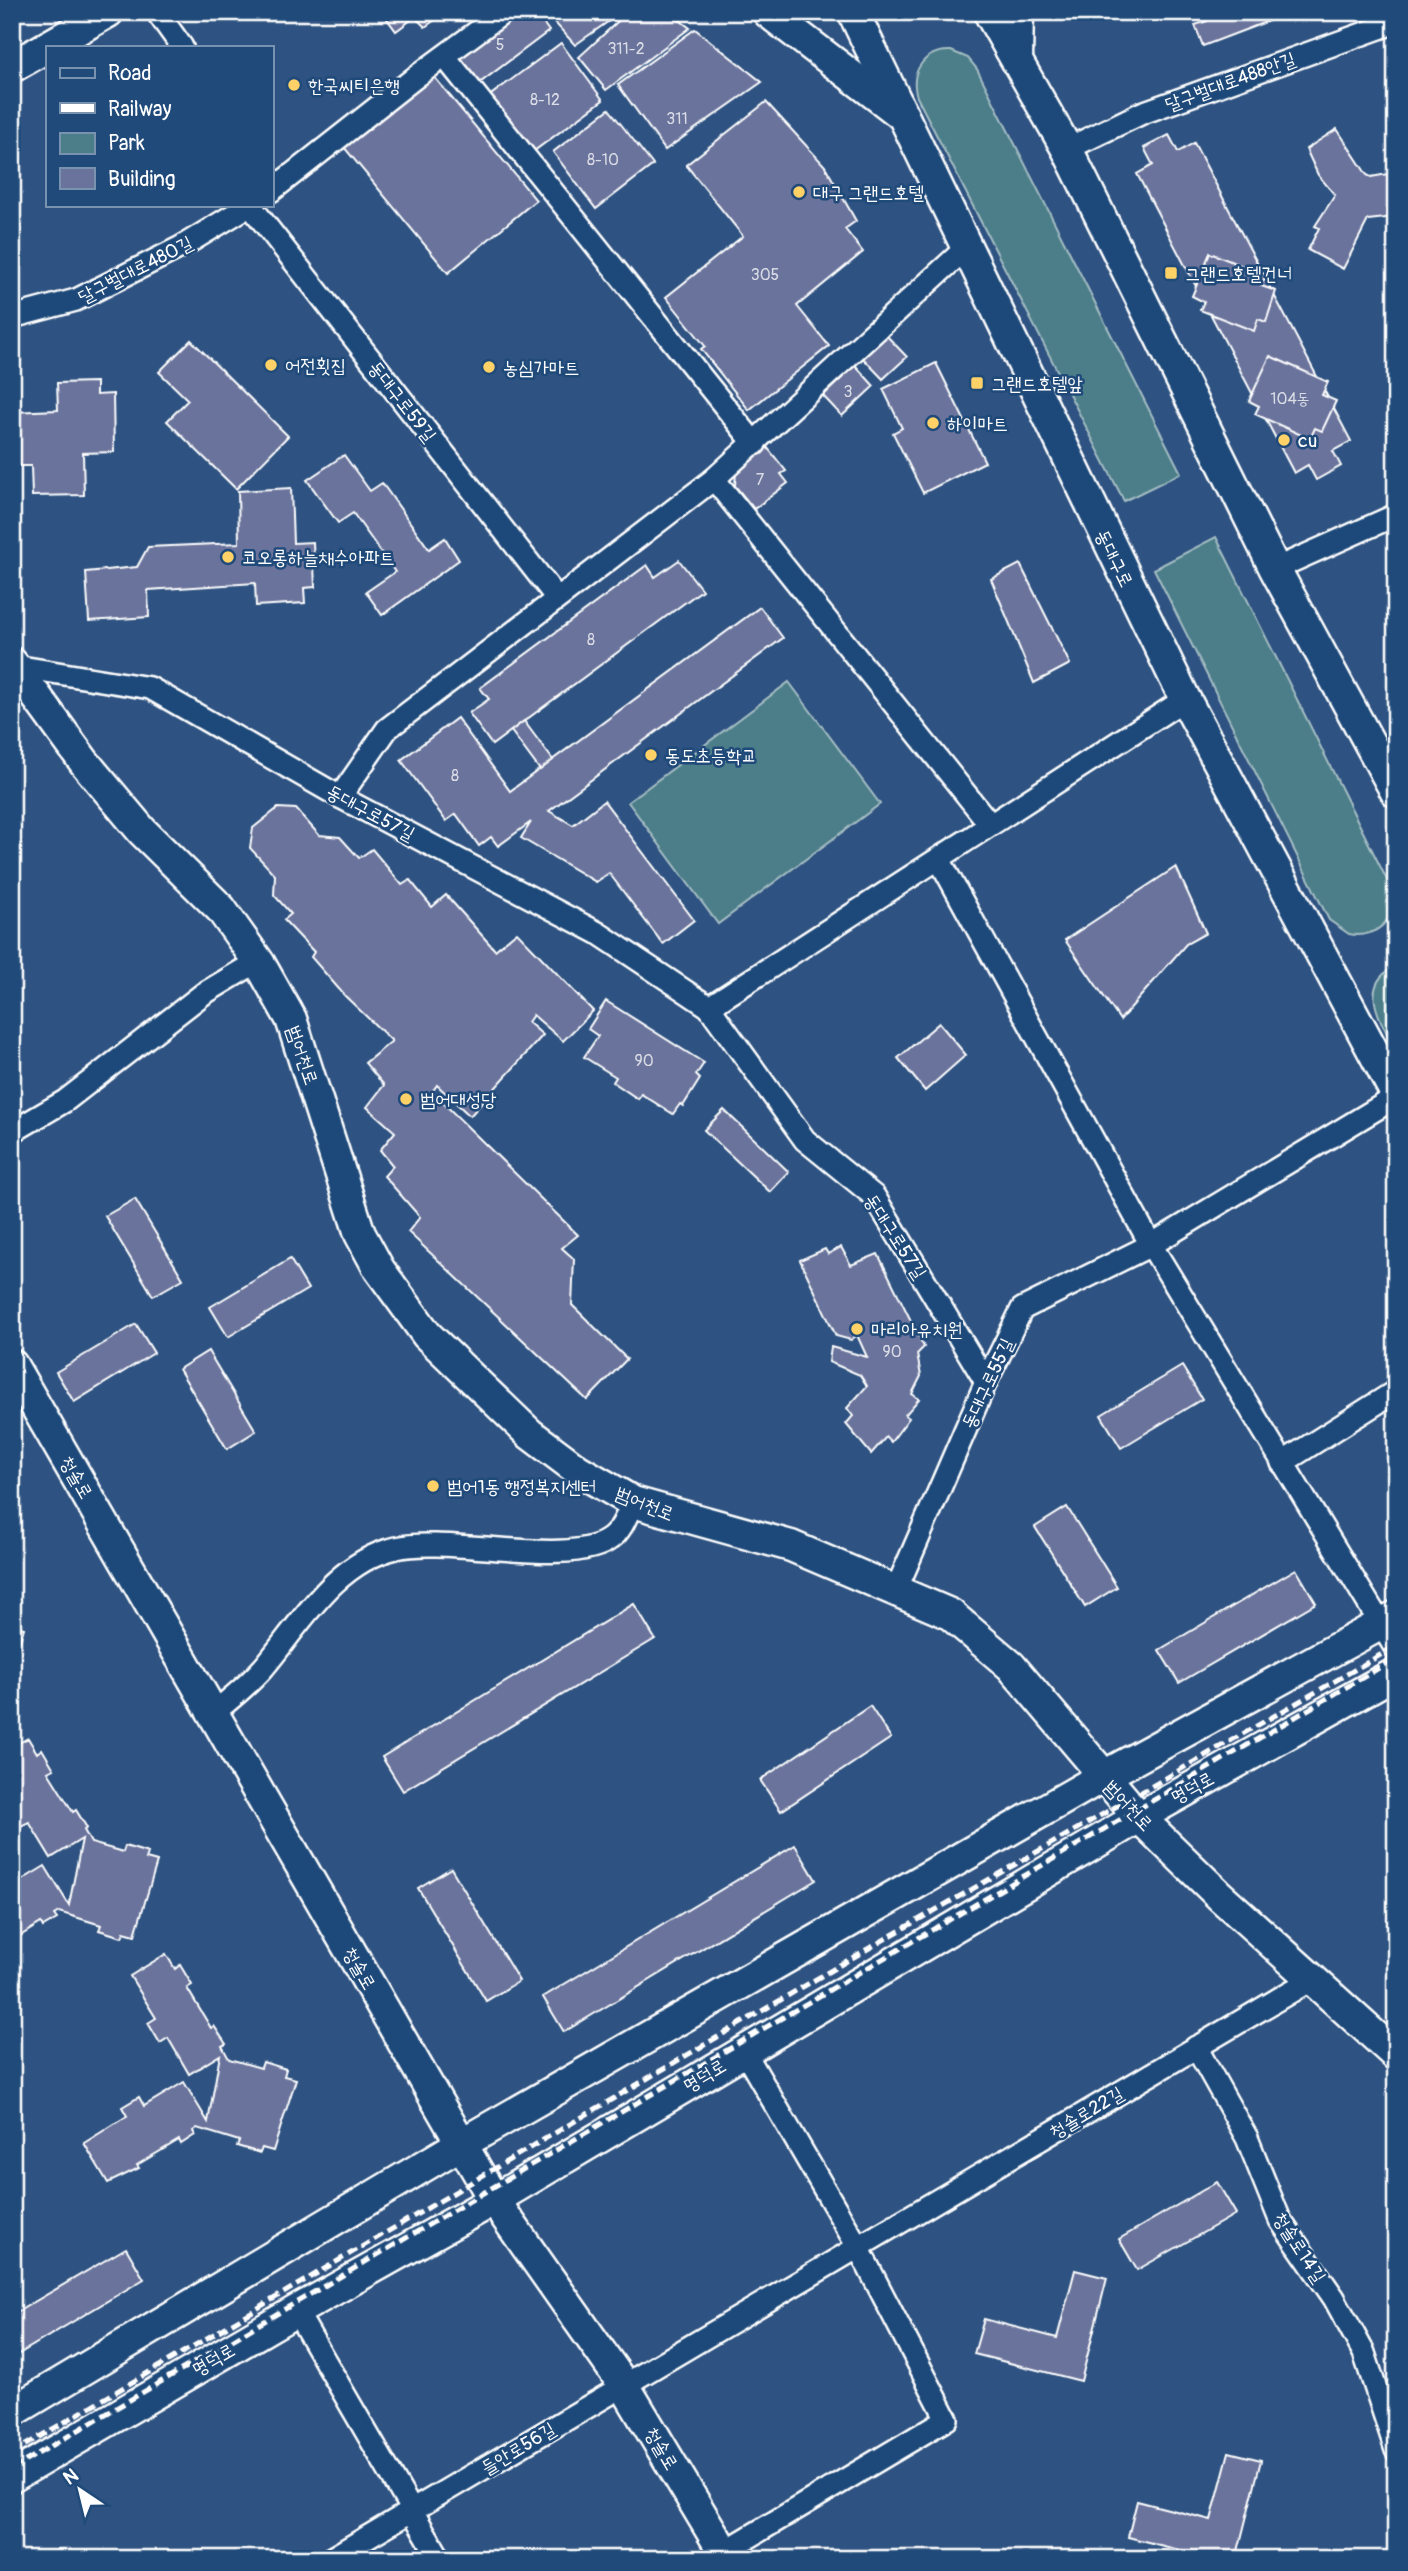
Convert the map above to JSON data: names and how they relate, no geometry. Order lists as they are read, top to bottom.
{
  "streets": {
    "main road": [
      "동대구로",
      "범어천로",
      "청솔로",
      "명덕로"
    ],
    "street": [
      "달구벌대로488안길",
      "달구벌대로480길",
      "동대구로59길",
      "동대구로57길",
      "동대구로55길",
      "청솔로22길",
      "청솔로14길",
      "들안로56길"
    ]
  },
  "crossings": [
    ["동대구로", "동대구로55길"],
    ["동대구로57길", "범어천로"],
    ["동대구로57길", "동대구로55길"],
    ["범어천로", "동대구로55길"],
    ["범어천로", "명덕로"],
    ["범어천로", "청솔로22길"],
    ["청솔로", "명덕로"],
    ["청솔로", "청솔로22길"],
    ["청솔로", "들안로56길"],
    ["청솔로22길", "청솔로14길"],
    ["청솔로22길", "들안로56길"]
  ],
  "places": {
    "other": [
      "한국씨티은행",
      "대구 그랜드호텔",
      "어전횟집",
      "농심가마트",
      "하이마트",
      "cu",
      "코오롱하늘채수아파트",
      "동도초등학교",
      "범어대성당",
      "마리아유치원",
      "범어1동 행정복지센터"
    ],
    "transit": ["그랜드호텔건너", "그랜드호텔앞"]
  },
  "house_numbers": [
    "5",
    "311-2",
    "8-12",
    "311",
    "8-10",
    "305",
    "3",
    "104동",
    "7",
    "8",
    "8",
    "90",
    "90"
  ],
  "legend": [
    "Road",
    "Railway",
    "Park",
    "Building"
  ],
  "north": "top left"
}
